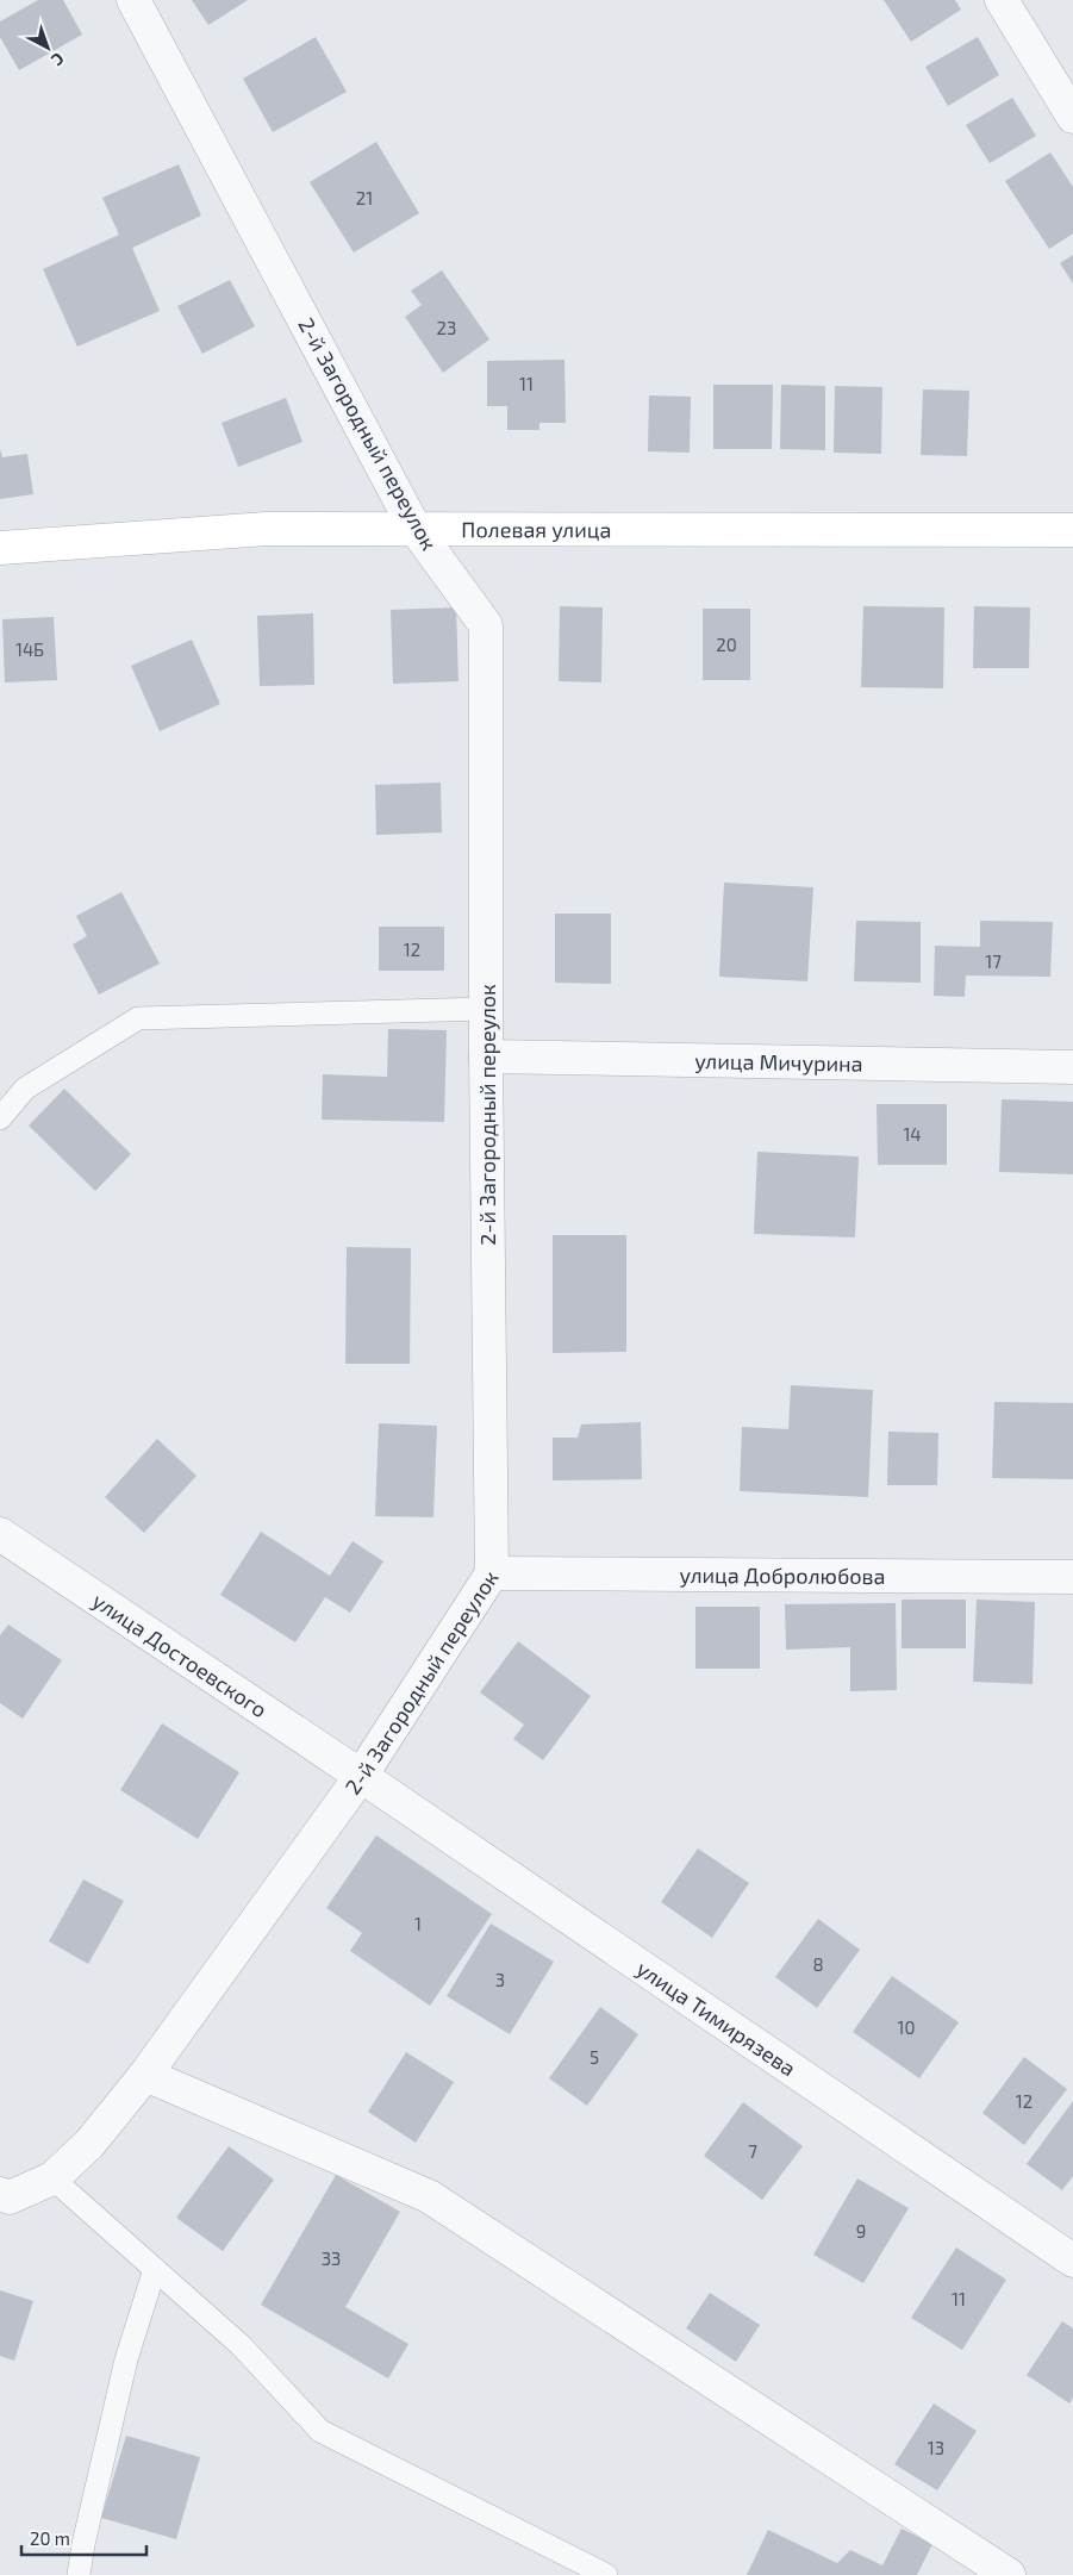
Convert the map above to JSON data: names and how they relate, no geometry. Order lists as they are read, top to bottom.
{
  "streets": {
    "main road": ["Полевая улица"],
    "street": [
      "2-й Загородный переулок",
      "улица Мичурина",
      "улица Добролюбова",
      "улица Достоевского",
      "улица Тимирязева"
    ]
  },
  "crossings": [
    ["2-й Загородный переулок", "Полевая улица"],
    ["2-й Загородный переулок", "улица Мичурина"],
    ["2-й Загородный переулок", "улица Добролюбова"],
    ["2-й Загородный переулок", "улица Достоевского"],
    ["2-й Загородный переулок", "улица Тимирязева"],
    ["улица Достоевского", "улица Тимирязева"]
  ],
  "house_numbers": [
    "21",
    "23",
    "11",
    "20",
    "14Б",
    "12",
    "17",
    "14",
    "1",
    "8",
    "3",
    "10",
    "5",
    "12",
    "7",
    "9",
    "33",
    "11",
    "13"
  ],
  "scale_bar": "20 m",
  "north": "bottom right"
}
